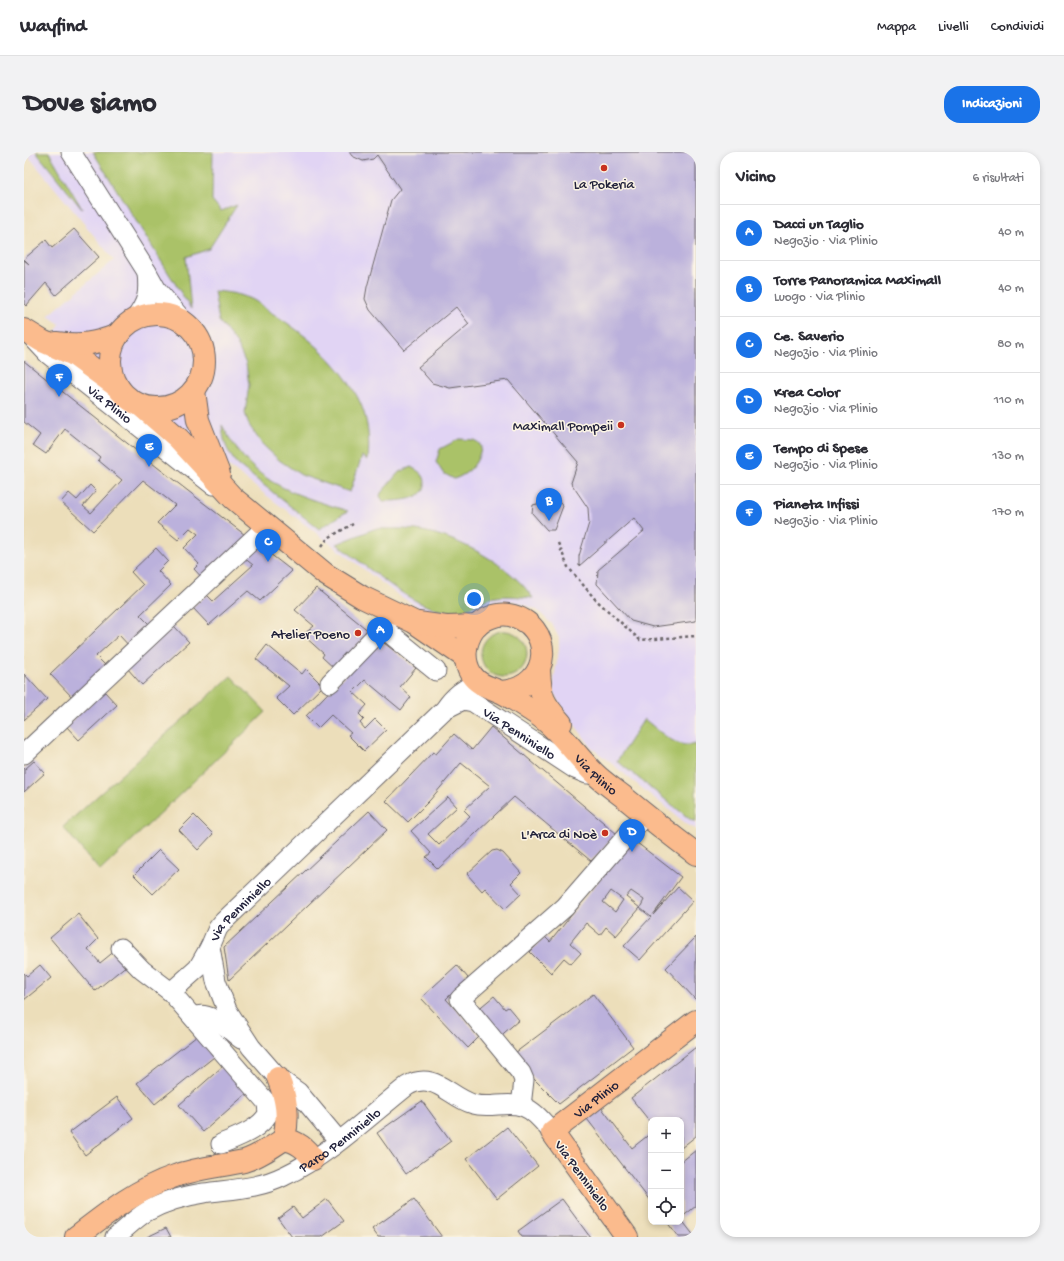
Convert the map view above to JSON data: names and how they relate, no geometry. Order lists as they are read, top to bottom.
{
  "streets": {
    "main road": ["Via Plinio", "Via Penniniello"],
    "street": ["Parco Penniniello"]
  },
  "crossings": [
    ["Via Plinio", "Via Penniniello"],
    ["Via Plinio", "Parco Penniniello"],
    ["Via Penniniello", "Parco Penniniello"]
  ],
  "places": [
    "La Pokeria",
    "Maximall Pompeii",
    "Atelier Poeno",
    "L'Arca di Noè"
  ],
  "page": {
    "header": "Wayfind",
    "nav": ["Mappa", "Livelli", "Condividi"],
    "buttons": "Indicazioni",
    "title": "Dove siamo",
    "heading": ["Vicino", "6 risultati"],
    "list": [
      {
        "mark": "A",
        "name": "Dacci un Taglio",
        "note": "Negozio · Via Plinio",
        "value": "40 m"
      },
      {
        "mark": "B",
        "name": "Torre Panoramica Maximall",
        "note": "Luogo · Via Plinio",
        "value": "40 m"
      },
      {
        "mark": "C",
        "name": "Ce. Saverio",
        "note": "Negozio · Via Plinio",
        "value": "80 m"
      },
      {
        "mark": "D",
        "name": "Krea Color",
        "note": "Negozio · Via Plinio",
        "value": "110 m"
      },
      {
        "mark": "E",
        "name": "Tempo di Spese",
        "note": "Negozio · Via Plinio",
        "value": "130 m"
      },
      {
        "mark": "F",
        "name": "Pianeta Infissi",
        "note": "Negozio · Via Plinio",
        "value": "170 m"
      }
    ],
    "pins": [
      "F",
      "E",
      "B",
      "C",
      "A",
      "D"
    ],
    "map_buttons": ["+", "−"]
  }
}
